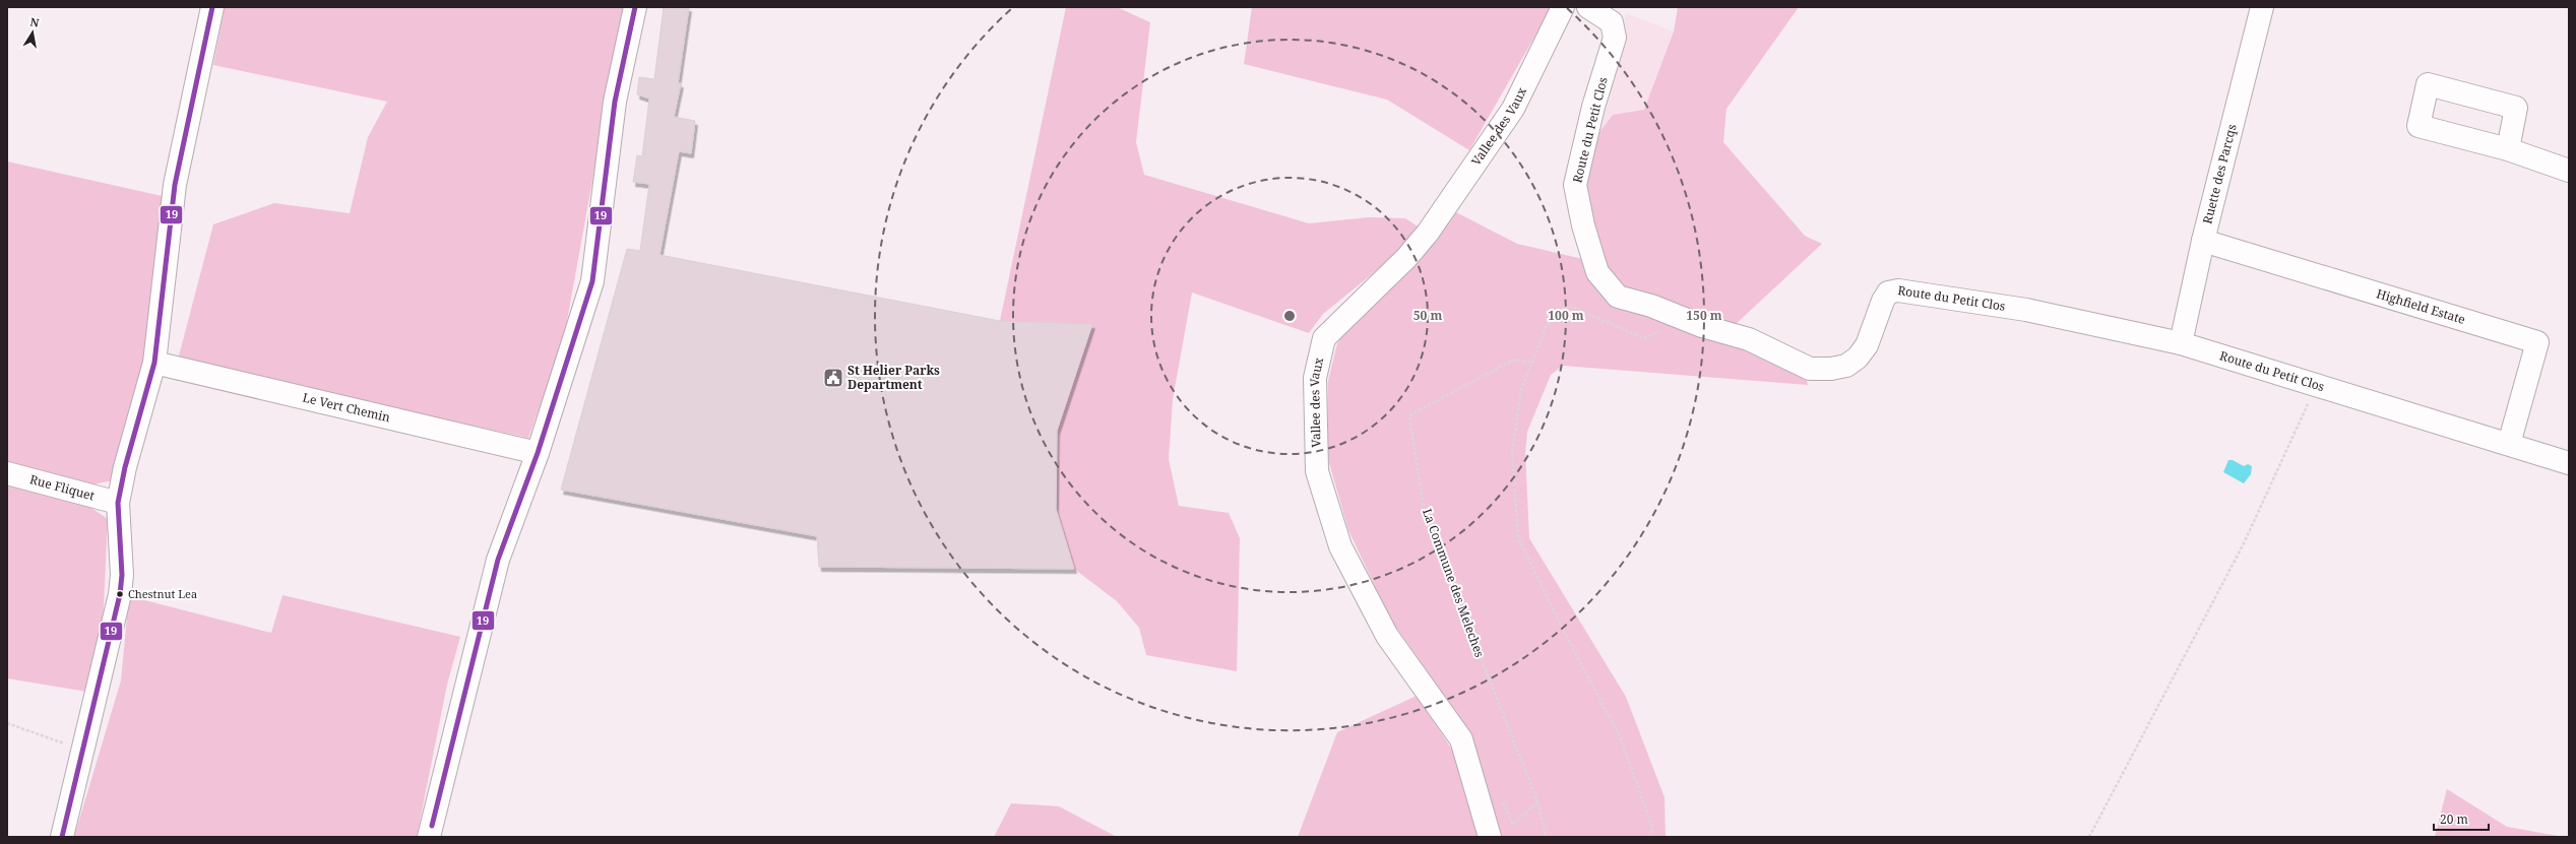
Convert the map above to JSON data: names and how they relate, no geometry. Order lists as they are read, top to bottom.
{
  "streets": {
    "street": [
      "Vallee des Vaux",
      "Route du Petit Clos",
      "Ruette des Parcqs",
      "Highfield Estate",
      "Le Vert Chemin",
      "Rue Fliquet"
    ],
    "path": ["La Commune des Meleches"]
  },
  "crossings": [
    ["Route du Petit Clos", "Ruette des Parcqs"],
    ["Route du Petit Clos", "Highfield Estate"],
    ["Ruette des Parcqs", "Highfield Estate"]
  ],
  "places": {
    "public building": ["St Helier Parks Department"],
    "other": ["Chestnut Lea"]
  },
  "lines": ["transit line 19"],
  "scale_bar": "20 m",
  "north": "top",
  "rings": ["50 m", "100 m", "150 m"]
}
